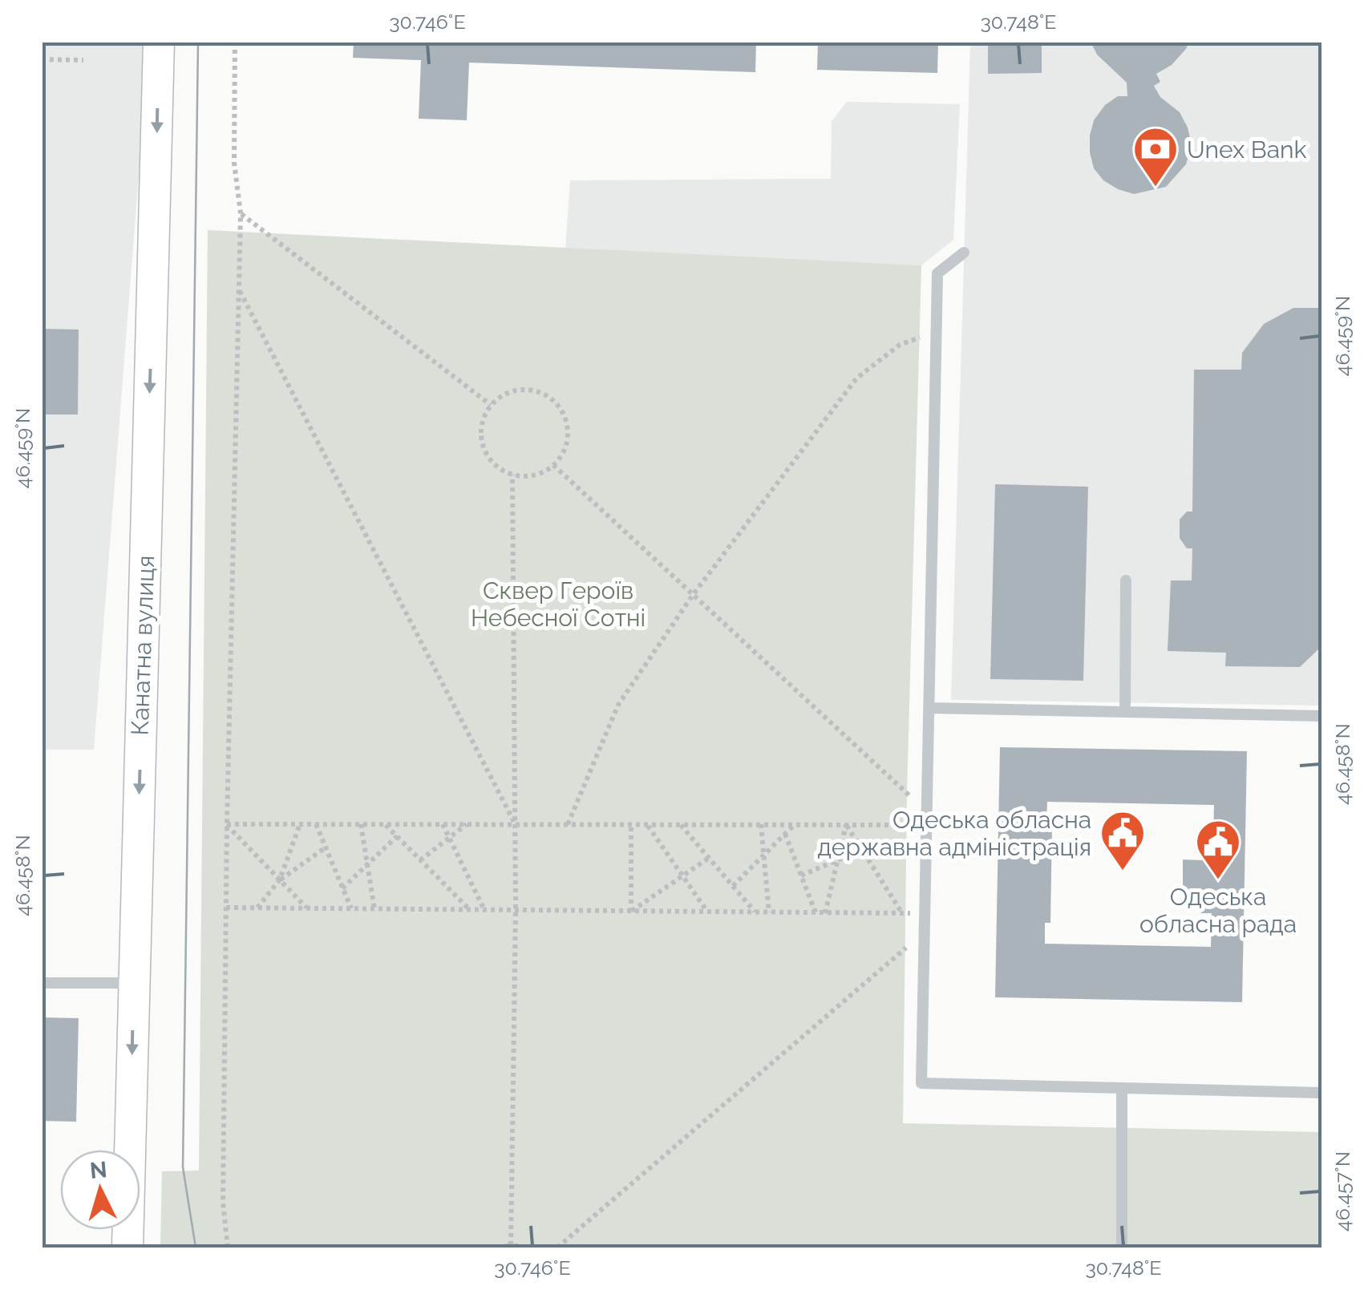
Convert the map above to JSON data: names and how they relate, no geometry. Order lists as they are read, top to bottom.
{
  "streets": {
    "main road": ["Канатна вулиця"]
  },
  "one_way": ["Канатна вулиця"],
  "parks": ["Сквер Героїв Небесної Сотні"],
  "places": {
    "bank": ["Unex Bank"],
    "public building": ["Одеська обласна державна адміністрація", "Одеська обласна рада"]
  },
  "north": "top",
  "coordinates": [
    "30.746°E",
    "30.748°E",
    "46.459°N",
    "46.458°N",
    "46.457°N"
  ]
}
